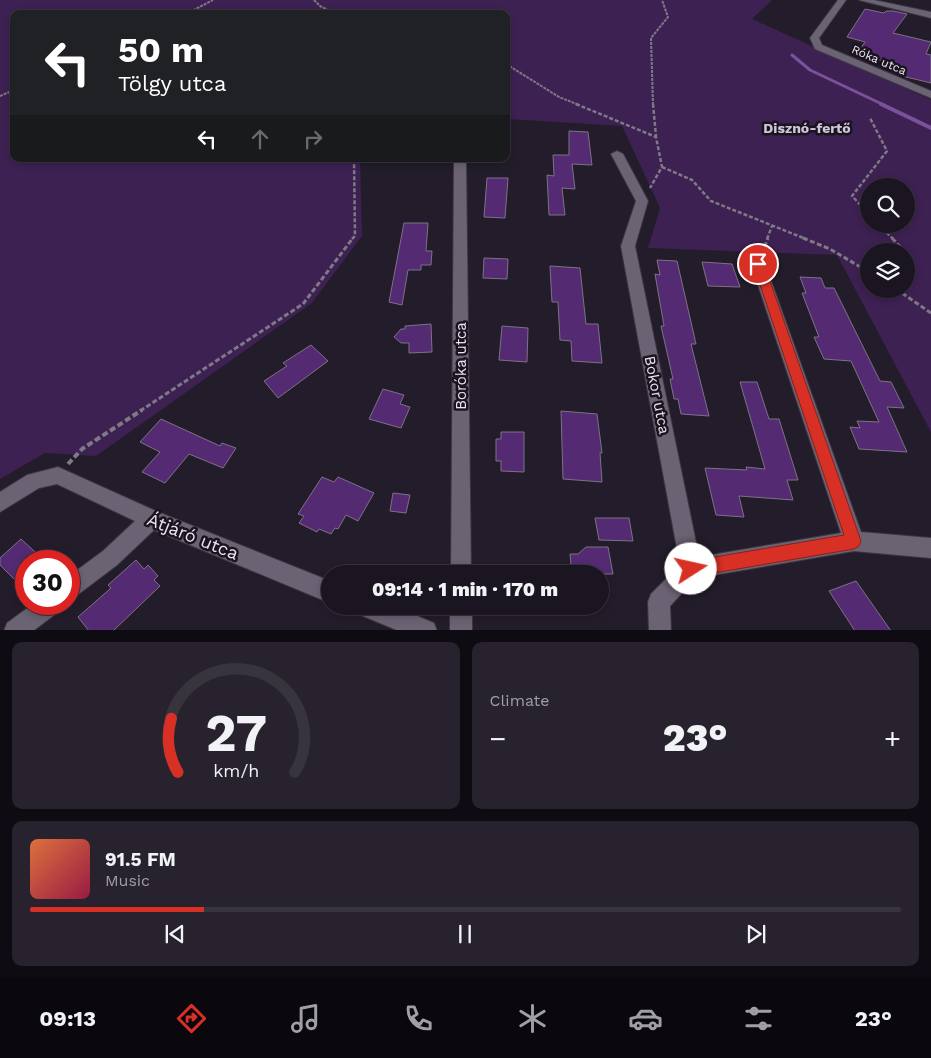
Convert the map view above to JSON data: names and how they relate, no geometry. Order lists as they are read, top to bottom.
{
  "streets": {
    "street": [
      "Róka utca",
      "Boróka utca",
      "Bokor utca",
      "Átjáró utca"
    ]
  },
  "districts": ["Disznó-fertő"],
  "page": {
    "turn": ["50 m", "Tölgy utca"],
    "limit": "30",
    "trip": "09:14 · 1 min · 170 m",
    "tile": "Climate",
    "heat": ["−", "23°", "+"],
    "song": ["91.5 FM", "Music"],
    "tabs": ["09:13", "23°"],
    "gauge": ["27", "km/h"]
  }
}
